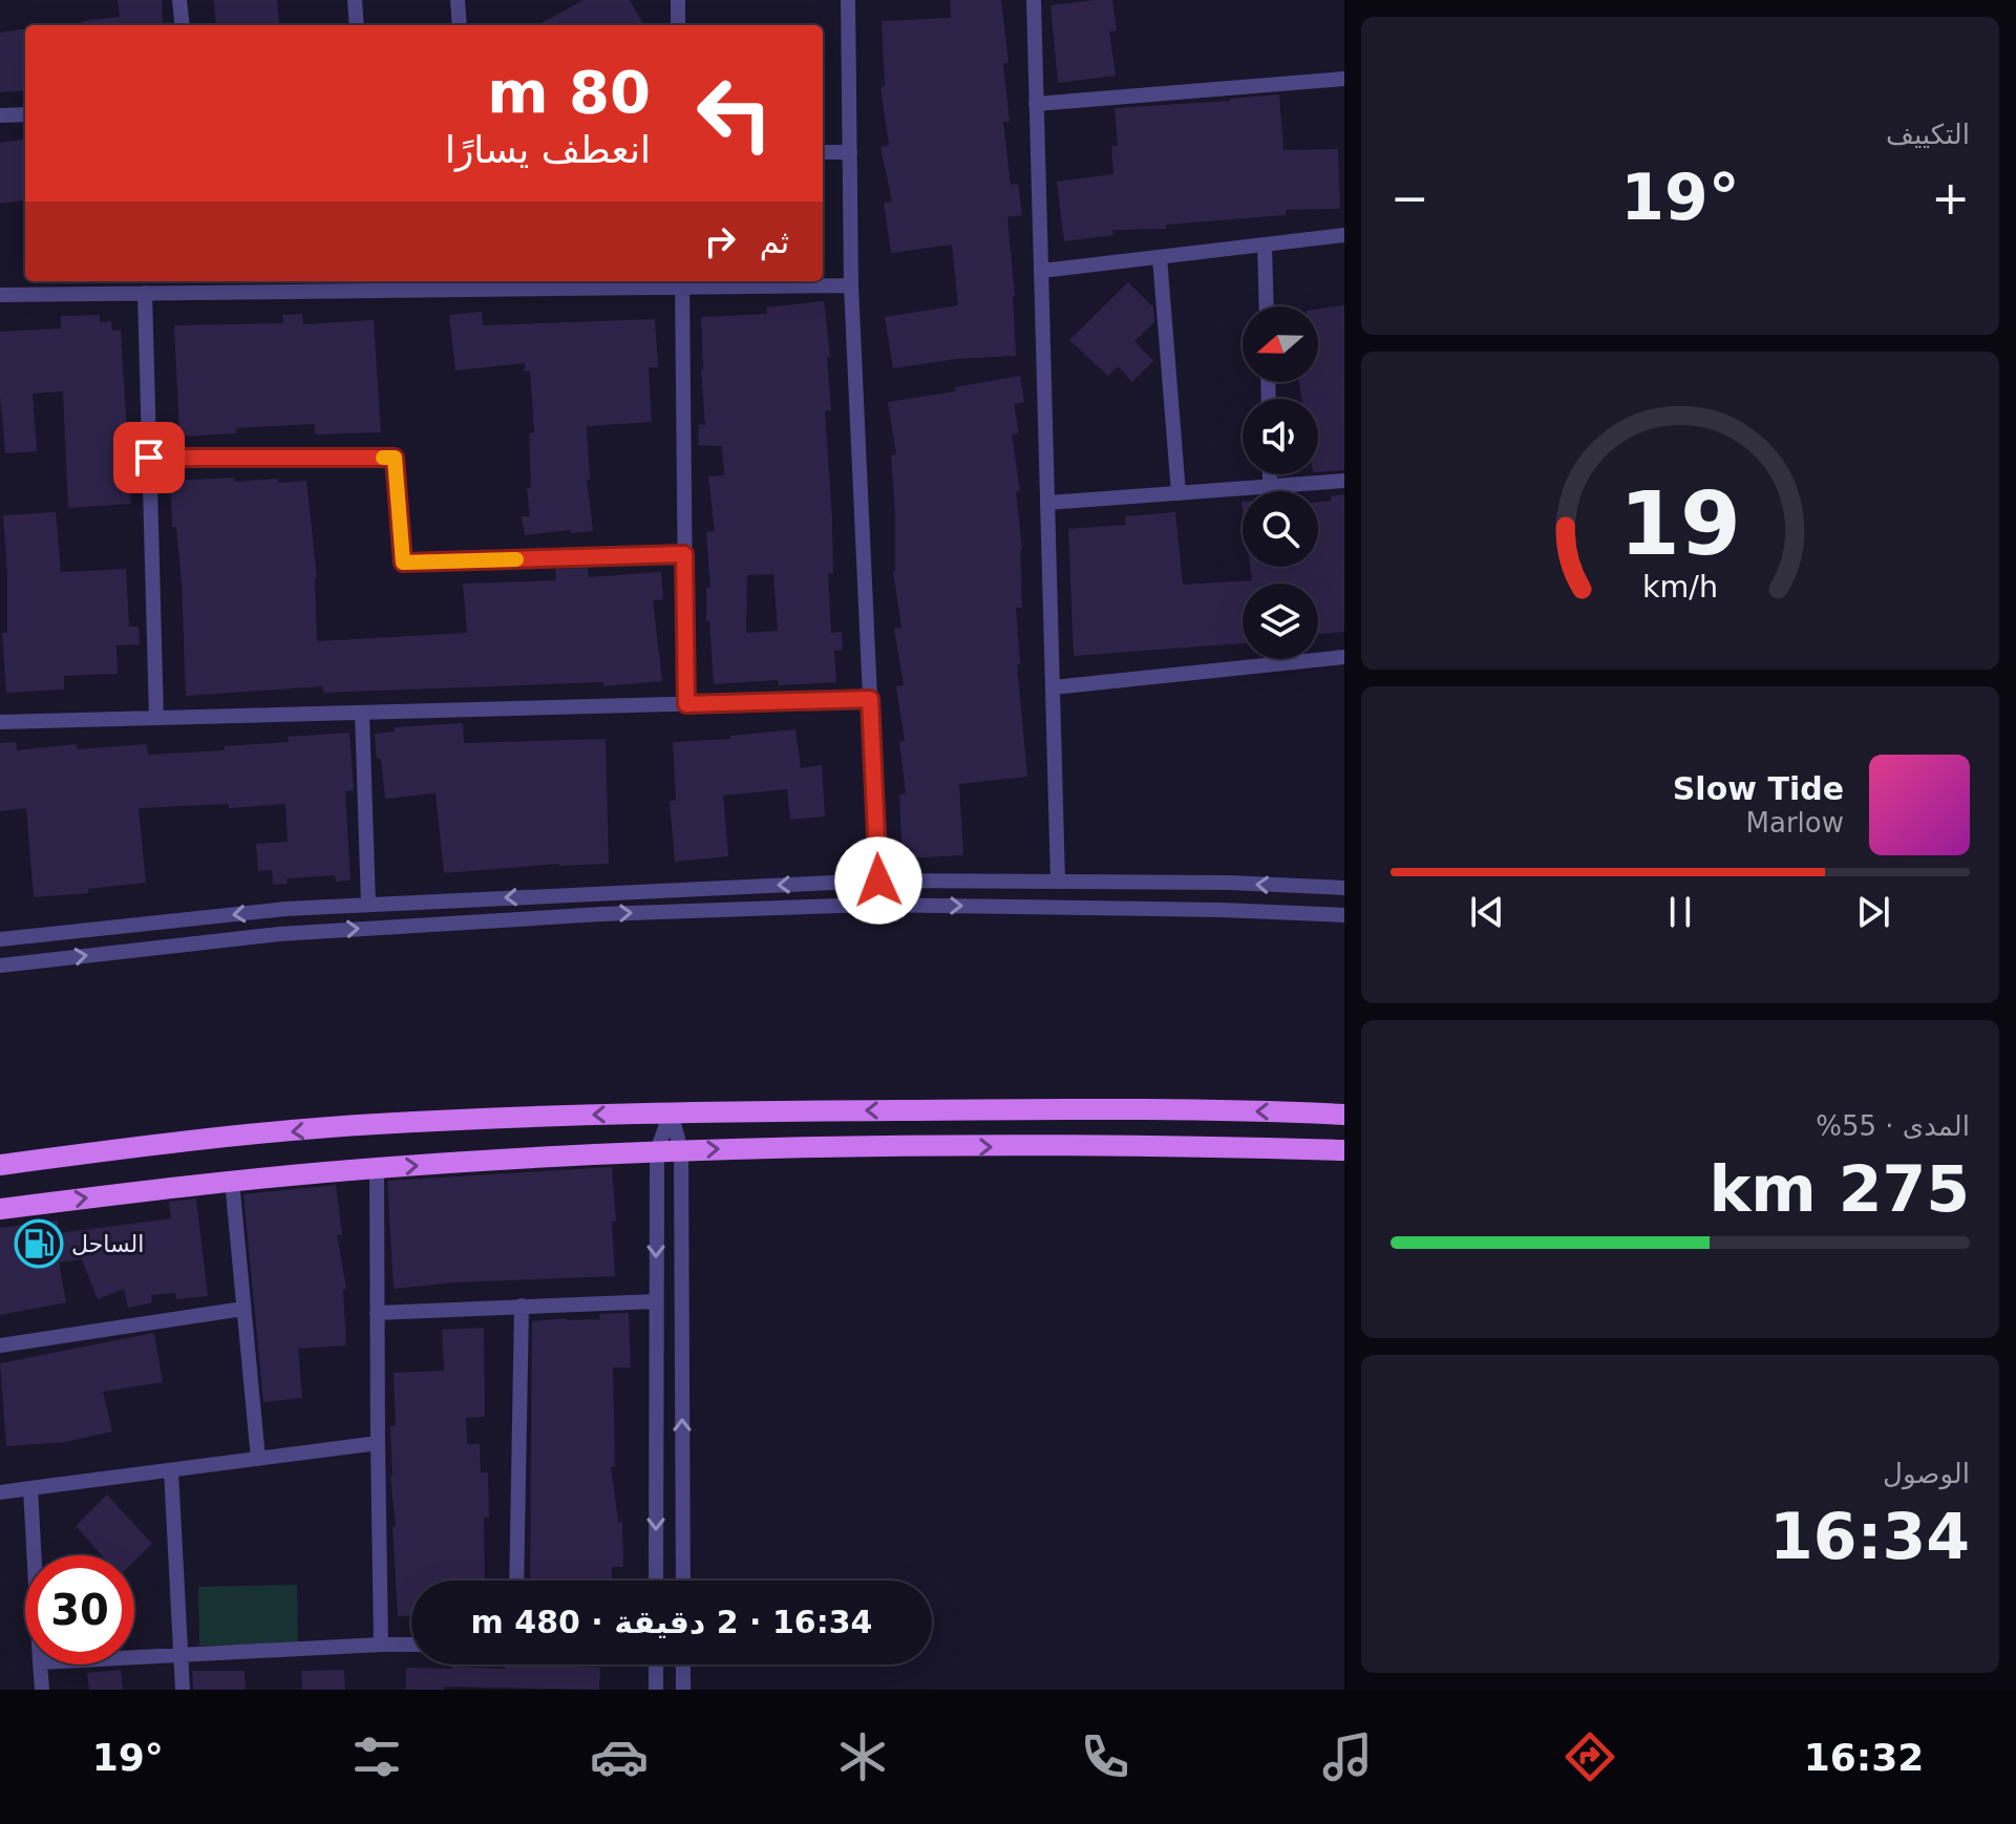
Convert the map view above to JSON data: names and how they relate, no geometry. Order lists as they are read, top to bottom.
{
  "places": {
    "fuel station": ["الساحل"]
  },
  "north": "left",
  "page": {
    "tile": [
      "التكييف",
      ["المدى · 55%", "275 km"],
      ["الوصول", "16:34"]
    ],
    "turn": ["80 m", "انعطف يسارًا"],
    "heat": ["−", "19°", "+"],
    "then": "ثم",
    "song": ["Slow Tide", "Marlow"],
    "limit": "30",
    "trip": "16:34 · 2 دقيقة · 480 m",
    "tabs": ["16:32", "19°"],
    "gauge": ["19", "km/h"]
  }
}
